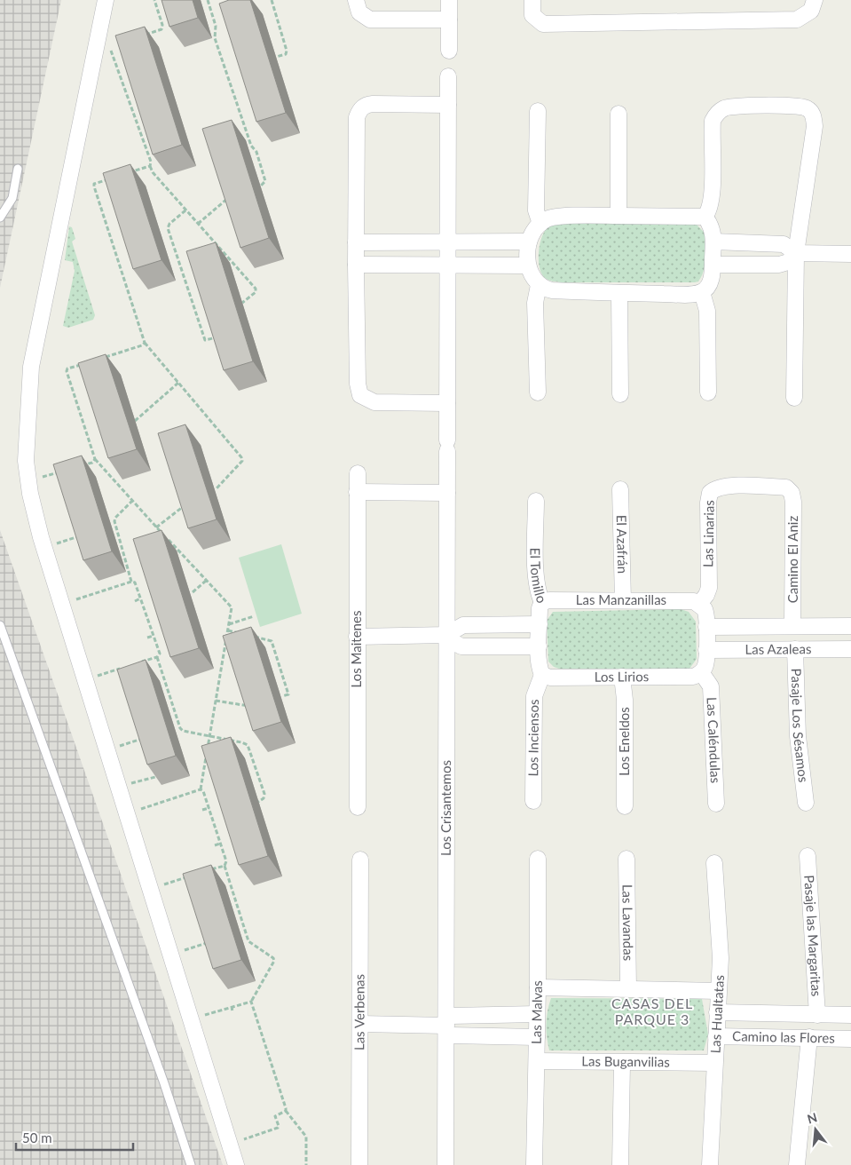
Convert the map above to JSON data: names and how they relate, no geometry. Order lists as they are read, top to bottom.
{
  "streets": {
    "street": [
      "Las Linarias",
      "El Azafrán",
      "Camino El Aniz",
      "El Tomillo",
      "Las Manzanillas",
      "Los Maitenes",
      "Las Azaleas",
      "Los Lirios",
      "Pasaje Los Sésamos",
      "Los Inciensos",
      "Las Caléndulas",
      "Los Eneldos",
      "Los Crisantemos",
      "Las Lavandas",
      "Pasaje las Margaritas",
      "Las Verbenas",
      "Las Malvas",
      "Las Hualtatas",
      "Camino las Flores",
      "Las Buganvilias"
    ]
  },
  "crossings": [
    ["Las Linarias", "Camino El Aniz"],
    ["Las Linarias", "Las Manzanillas"],
    ["El Azafrán", "Las Manzanillas"],
    ["Camino El Aniz", "Las Azaleas"],
    ["El Tomillo", "Las Manzanillas"],
    ["El Tomillo", "Los Lirios"],
    ["El Tomillo", "Los Inciensos"],
    ["Las Azaleas", "Pasaje Los Sésamos"],
    ["Los Lirios", "Los Inciensos"],
    ["Los Lirios", "Las Caléndulas"],
    ["Los Lirios", "Los Eneldos"],
    ["Pasaje las Margaritas", "Camino las Flores"],
    ["Las Malvas", "Las Buganvilias"],
    ["Las Hualtatas", "Camino las Flores"],
    ["Las Hualtatas", "Las Buganvilias"]
  ],
  "districts": ["CASAS DEL PARQUE 3"],
  "scale_bar": "50 m",
  "north": "top"
}
